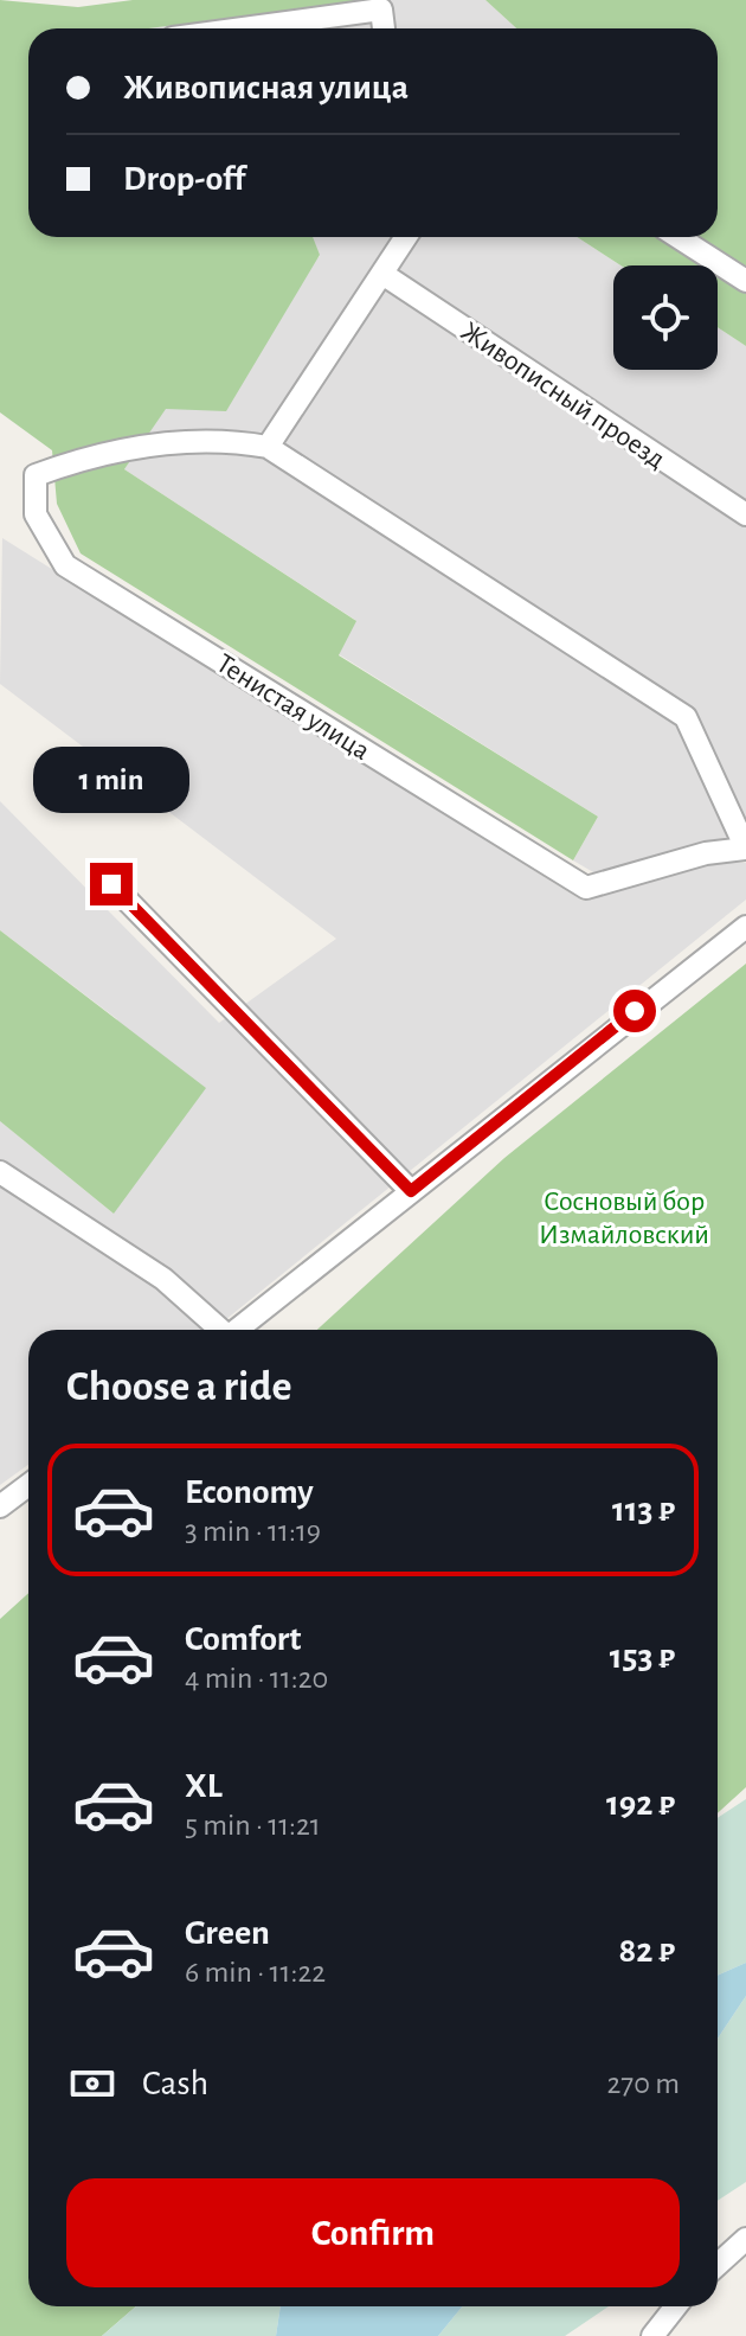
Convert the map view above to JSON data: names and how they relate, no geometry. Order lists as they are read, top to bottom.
{
  "streets": {
    "street": ["Живописный проезд", "Тенистая улица"]
  },
  "parks": ["Сосновый бор Измайловский"],
  "page": {
    "banner": ["Живописная улица", "Drop-off"],
    "bubble": "1 min",
    "heading": "Choose a ride",
    "list": [
      {
        "name": "Economy",
        "note": "3 min · 11:19",
        "value": "113 ₽"
      },
      {
        "name": "Comfort",
        "note": "4 min · 11:20",
        "value": "153 ₽"
      },
      {
        "name": "XL",
        "note": "5 min · 11:21",
        "value": "192 ₽"
      },
      {
        "name": "Green",
        "note": "6 min · 11:22",
        "value": "82 ₽"
      }
    ],
    "pay": ["Cash", "270 m"],
    "buttons": "Confirm"
  }
}
